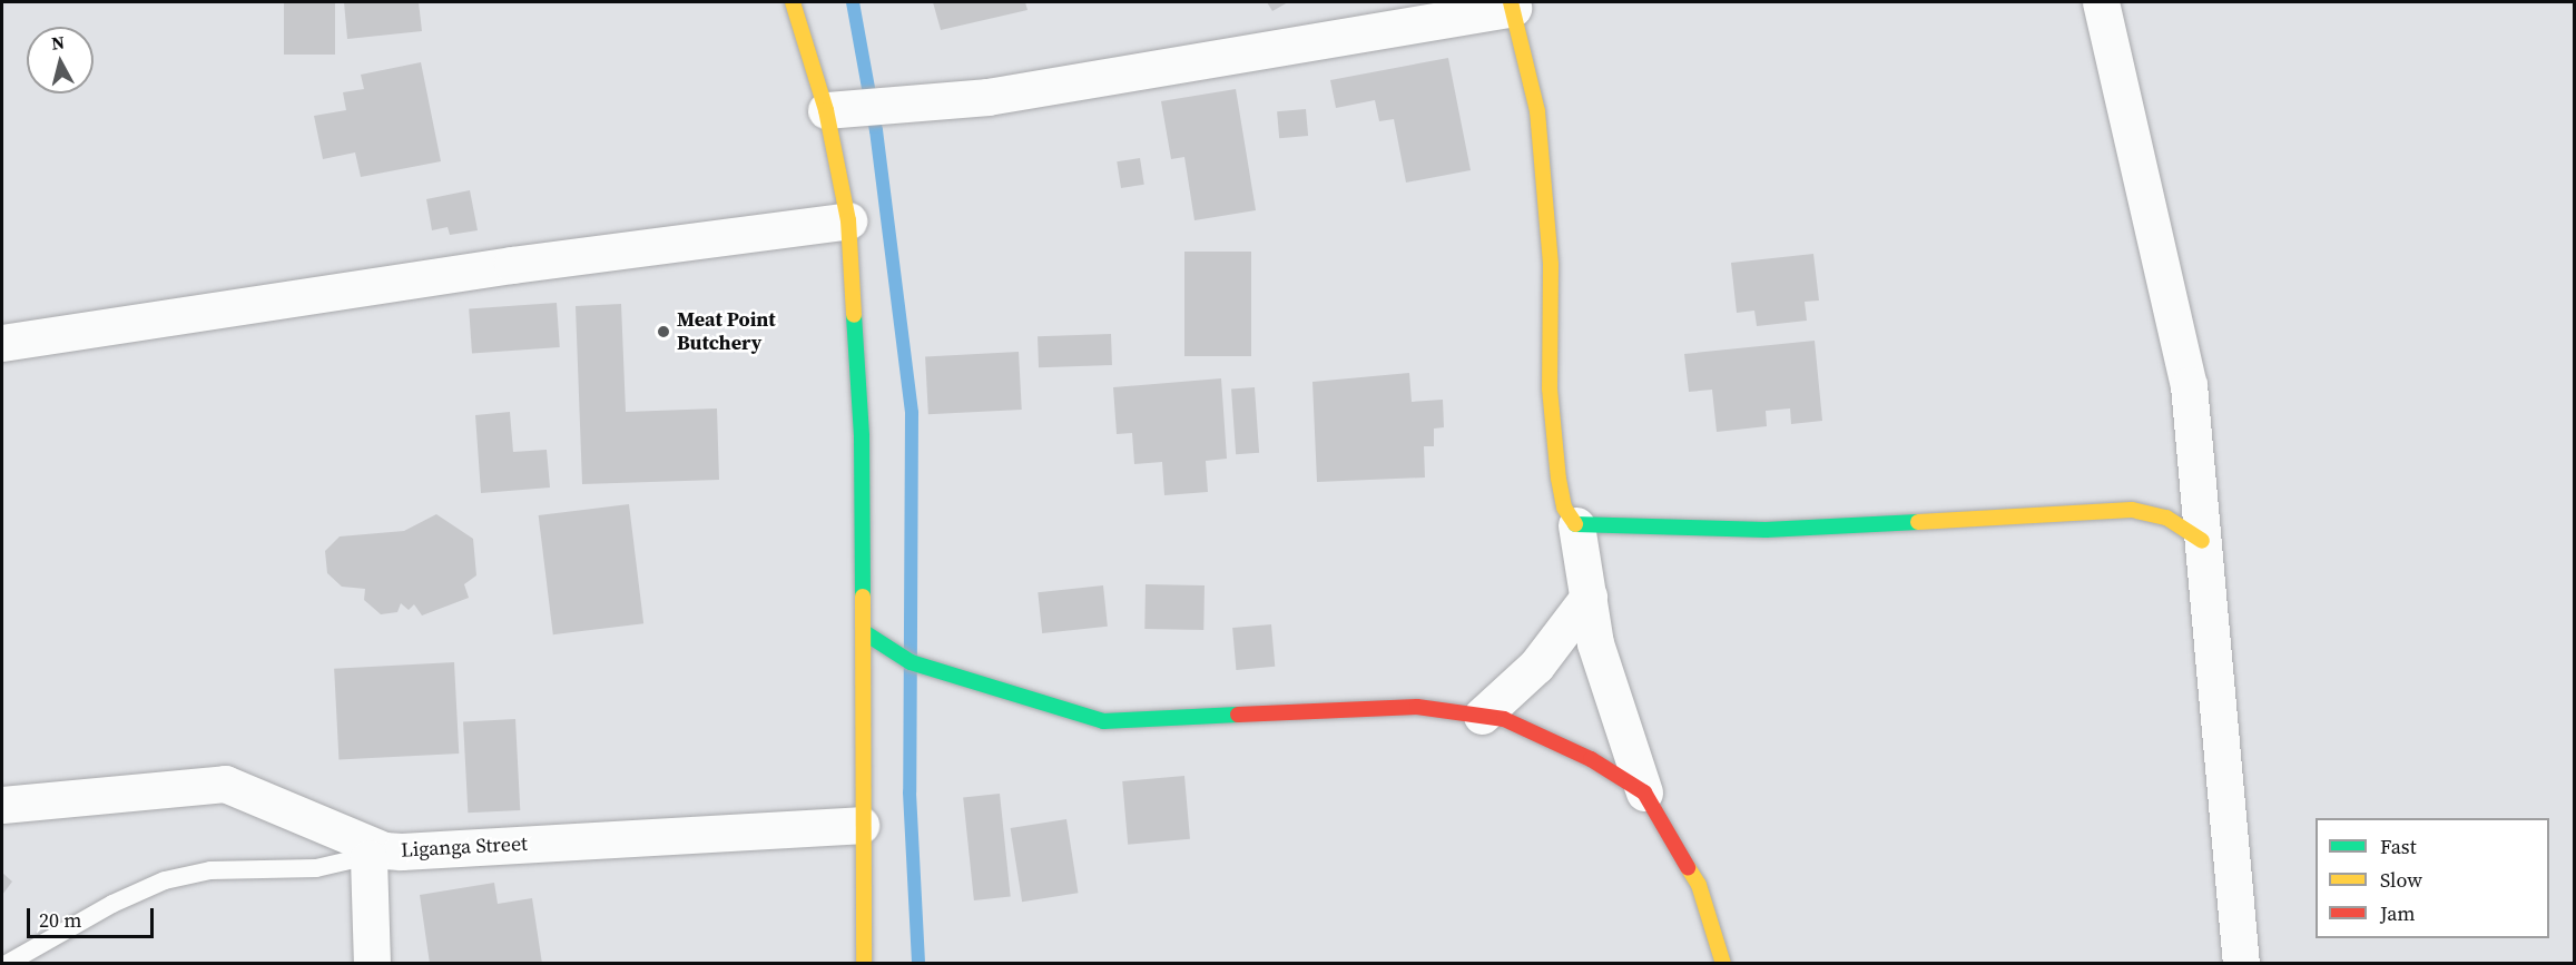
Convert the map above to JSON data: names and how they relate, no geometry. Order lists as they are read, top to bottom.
{
  "streets": {
    "street": ["Liganga Street"]
  },
  "places": ["Meat Point Butchery"],
  "legend": ["Fast", "Slow", "Jam"],
  "scale_bar": "20 m",
  "north": "top"
}
